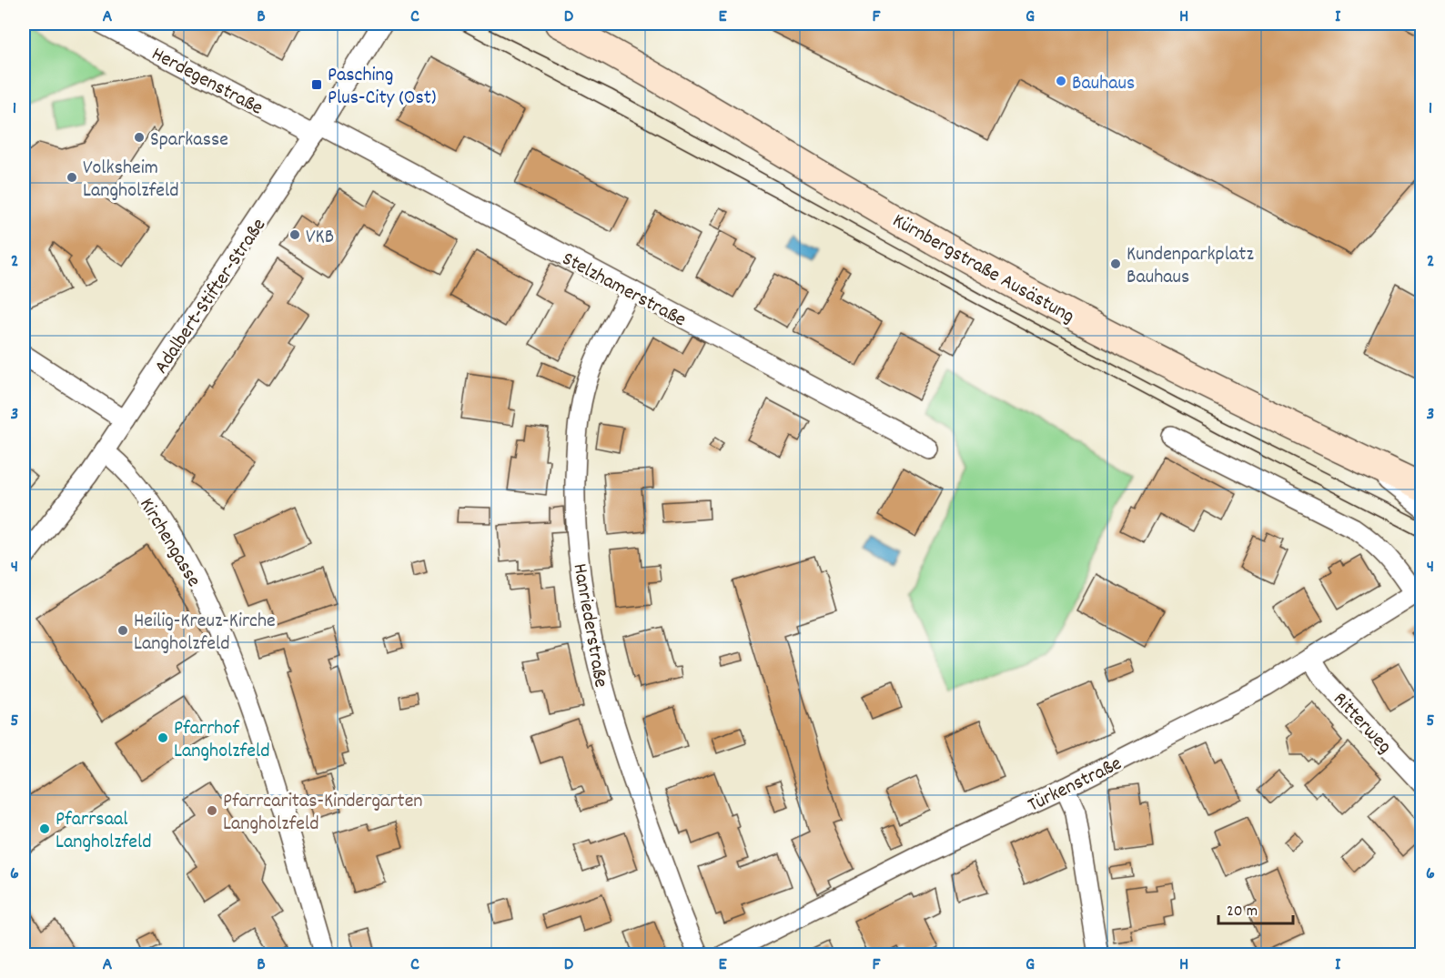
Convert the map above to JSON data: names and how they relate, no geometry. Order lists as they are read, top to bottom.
{
  "streets": {
    "main road": ["Kürnbergstraße Ausästung"],
    "street": [
      "Herdegenstraße",
      "Stelzhamerstraße",
      "Adalbert-Stifter-Straße",
      "Kirchengasse",
      "Hanriederstraße",
      "Ritterweg",
      "Türkenstraße"
    ]
  },
  "crossings": [
    ["Herdegenstraße", "Stelzhamerstraße"],
    ["Herdegenstraße", "Adalbert-Stifter-Straße"],
    ["Stelzhamerstraße", "Adalbert-Stifter-Straße"],
    ["Stelzhamerstraße", "Hanriederstraße"],
    ["Adalbert-Stifter-Straße", "Kirchengasse"],
    ["Ritterweg", "Türkenstraße"]
  ],
  "places": {
    "other": [
      "Bauhaus",
      "Sparkasse",
      "Volksheim Langholzfeld",
      "VKB",
      "Kundenparkplatz Bauhaus",
      "Heilig-Kreuz-Kirche Langholzfeld",
      "Pfarrhof Langholzfeld",
      "Pfarrcaritas-Kindergarten Langholzfeld",
      "Pfarrsaal Langholzfeld"
    ],
    "transit": ["Pasching Plus-City (Ost)"]
  },
  "scale_bar": "20 m",
  "grid": {
    "columns": [
      "A",
      "B",
      "C",
      "D",
      "E",
      "F",
      "G",
      "H",
      "I"
    ],
    "rows": [
      "1",
      "2",
      "3",
      "4",
      "5",
      "6"
    ]
  }
}
